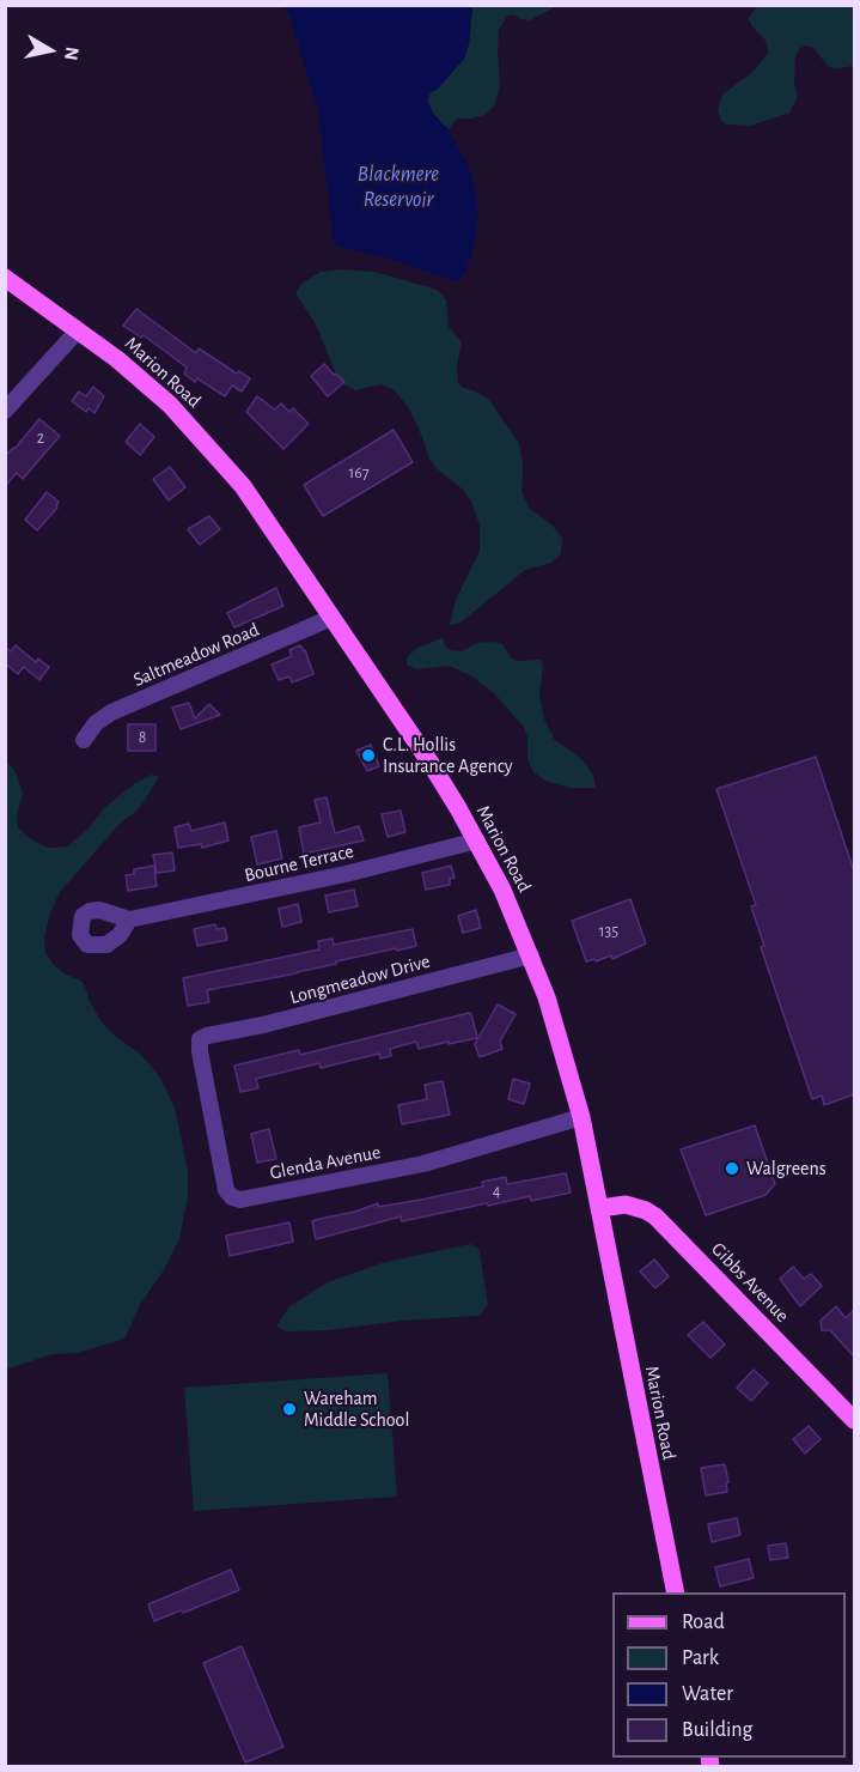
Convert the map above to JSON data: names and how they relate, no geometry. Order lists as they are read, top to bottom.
{
  "streets": {
    "main road": ["Marion Road", "Gibbs Avenue"],
    "street": [
      "Saltmeadow Road",
      "Bourne Terrace",
      "Longmeadow Drive",
      "Glenda Avenue"
    ]
  },
  "crossings": [
    ["Marion Road", "Saltmeadow Road"],
    ["Marion Road", "Bourne Terrace"],
    ["Marion Road", "Longmeadow Drive"],
    ["Marion Road", "Glenda Avenue"],
    ["Marion Road", "Gibbs Avenue"],
    ["Longmeadow Drive", "Glenda Avenue"]
  ],
  "water": ["Blackmere Reservoir"],
  "places": ["C.L. Hollis Insurance Agency", "Walgreens", "Wareham Middle School"],
  "house_numbers": [
    "2",
    "167",
    "8",
    "135",
    "4"
  ],
  "legend": [
    "Road",
    "Park",
    "Water",
    "Building"
  ],
  "north": "right"
}
